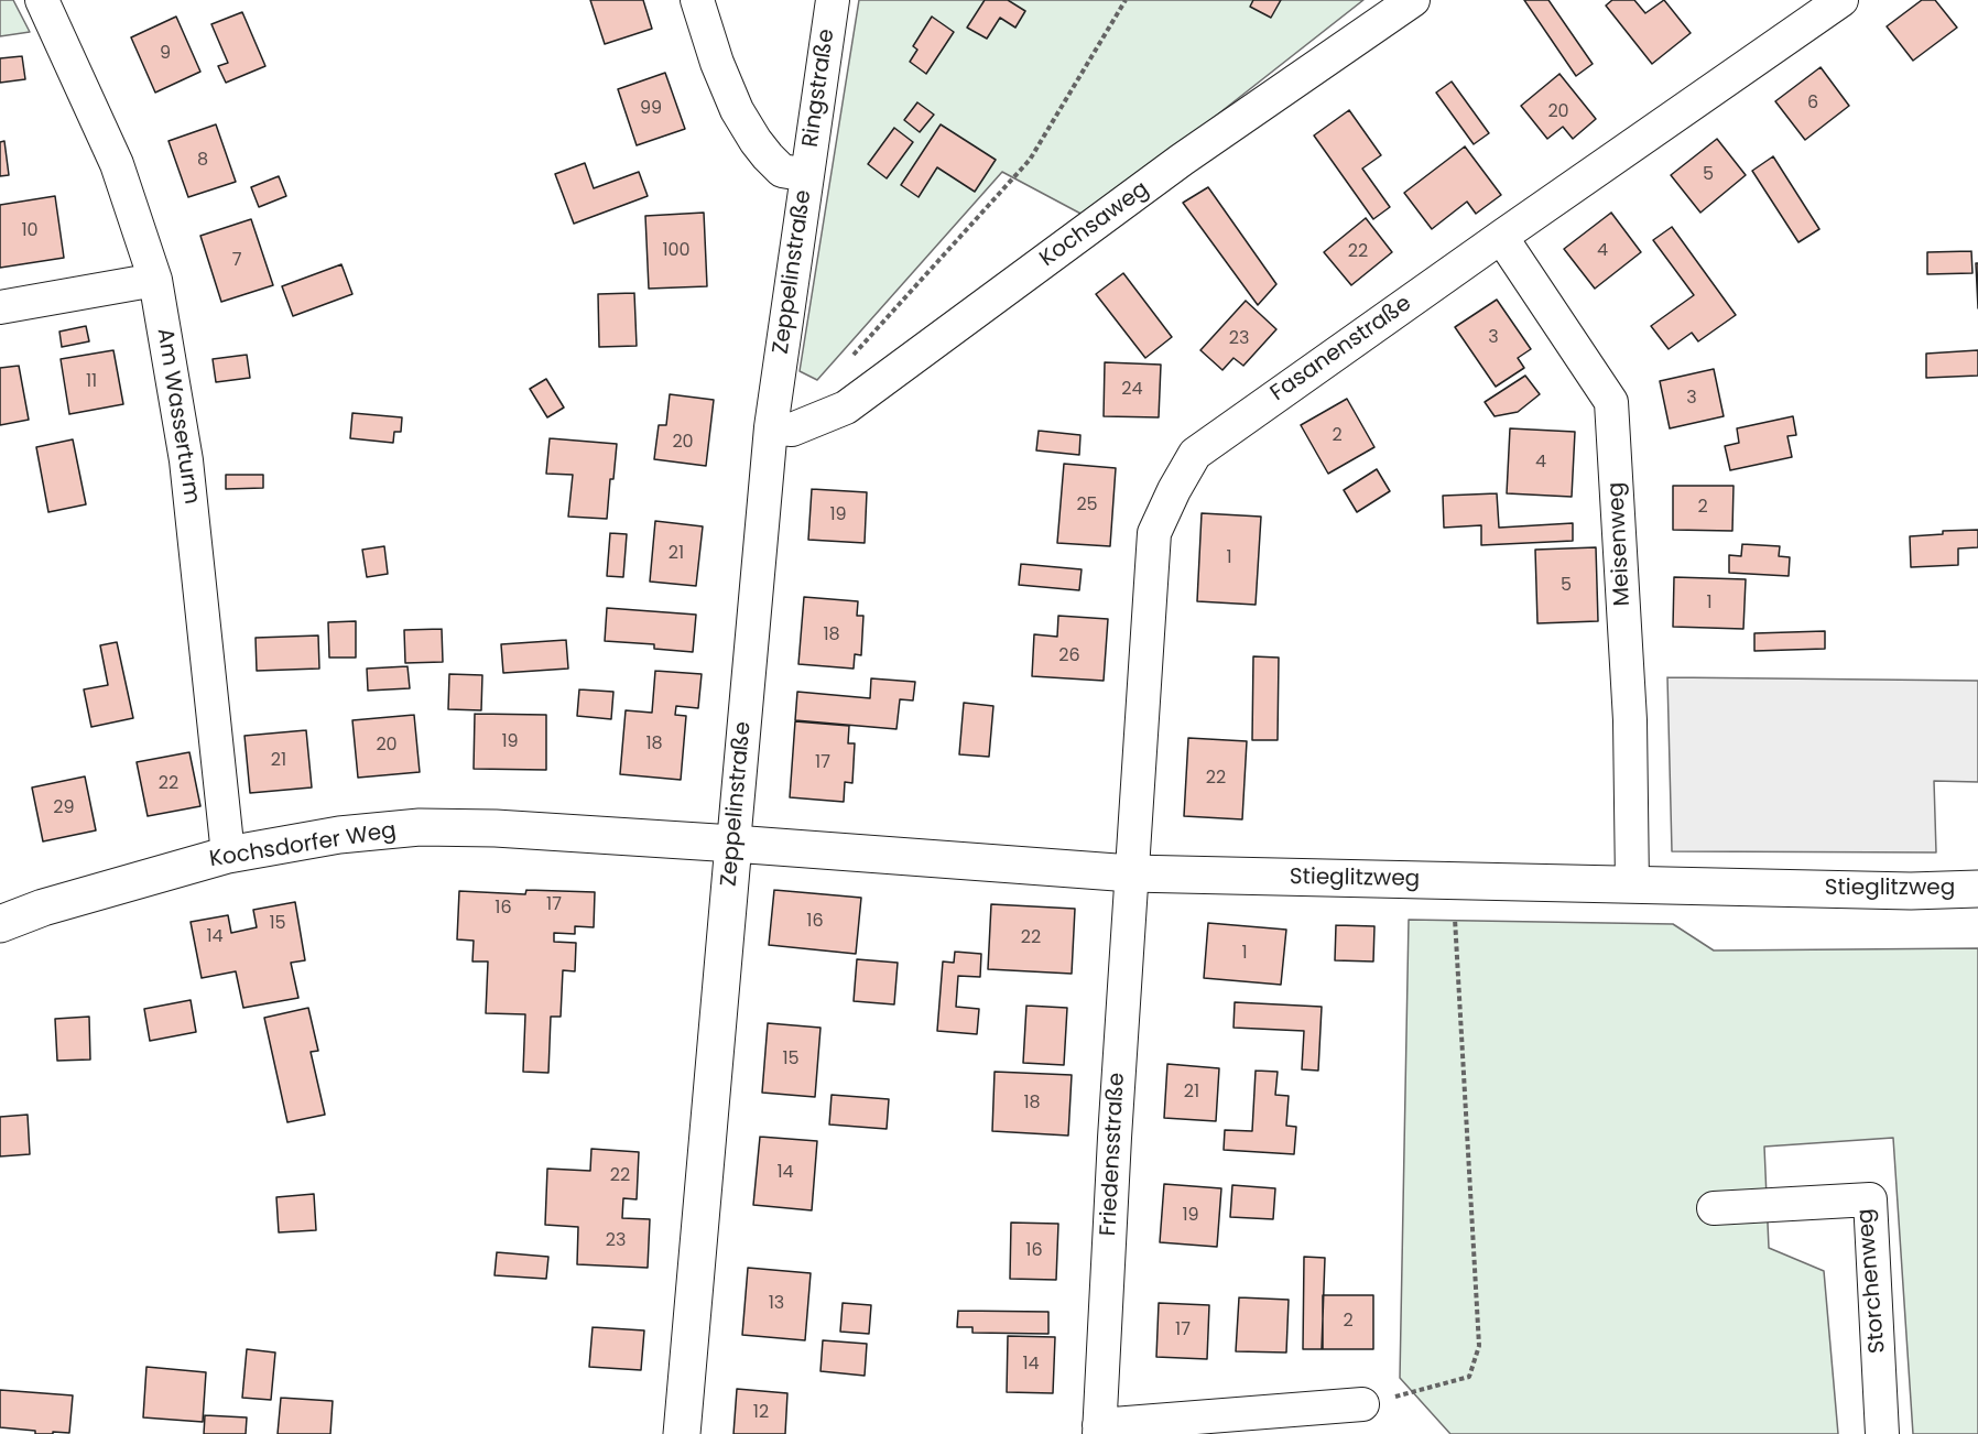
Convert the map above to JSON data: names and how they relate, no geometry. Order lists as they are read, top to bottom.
{
  "streets": {
    "street": [
      "Ringstraße",
      "Kochsaweg",
      "Zeppelinstraße",
      "Fasanenstraße",
      "Am Wasserturm",
      "Meisenweg",
      "Kochsdorfer Weg",
      "Stieglitzweg",
      "Friedensstraße",
      "Storchenweg"
    ]
  },
  "crossings": [
    ["Ringstraße", "Zeppelinstraße"],
    ["Kochsaweg", "Zeppelinstraße"],
    ["Zeppelinstraße", "Kochsdorfer Weg"],
    ["Zeppelinstraße", "Stieglitzweg"],
    ["Fasanenstraße", "Meisenweg"],
    ["Fasanenstraße", "Stieglitzweg"],
    ["Fasanenstraße", "Friedensstraße"],
    ["Am Wasserturm", "Kochsdorfer Weg"],
    ["Meisenweg", "Stieglitzweg"],
    ["Kochsdorfer Weg", "Stieglitzweg"],
    ["Stieglitzweg", "Friedensstraße"]
  ],
  "house_numbers": [
    "9",
    "6",
    "99",
    "20",
    "8",
    "5",
    "10",
    "100",
    "4",
    "22",
    "7",
    "3",
    "23",
    "11",
    "24",
    "3",
    "2",
    "20",
    "4",
    "25",
    "2",
    "19",
    "21",
    "1",
    "5",
    "1",
    "18",
    "26",
    "19",
    "18",
    "20",
    "21",
    "17",
    "22",
    "22",
    "29",
    "17",
    "16",
    "16",
    "15",
    "14",
    "22",
    "1",
    "15",
    "21",
    "18",
    "14",
    "22",
    "19",
    "23",
    "16",
    "13",
    "2",
    "17",
    "14",
    "12"
  ]
}
